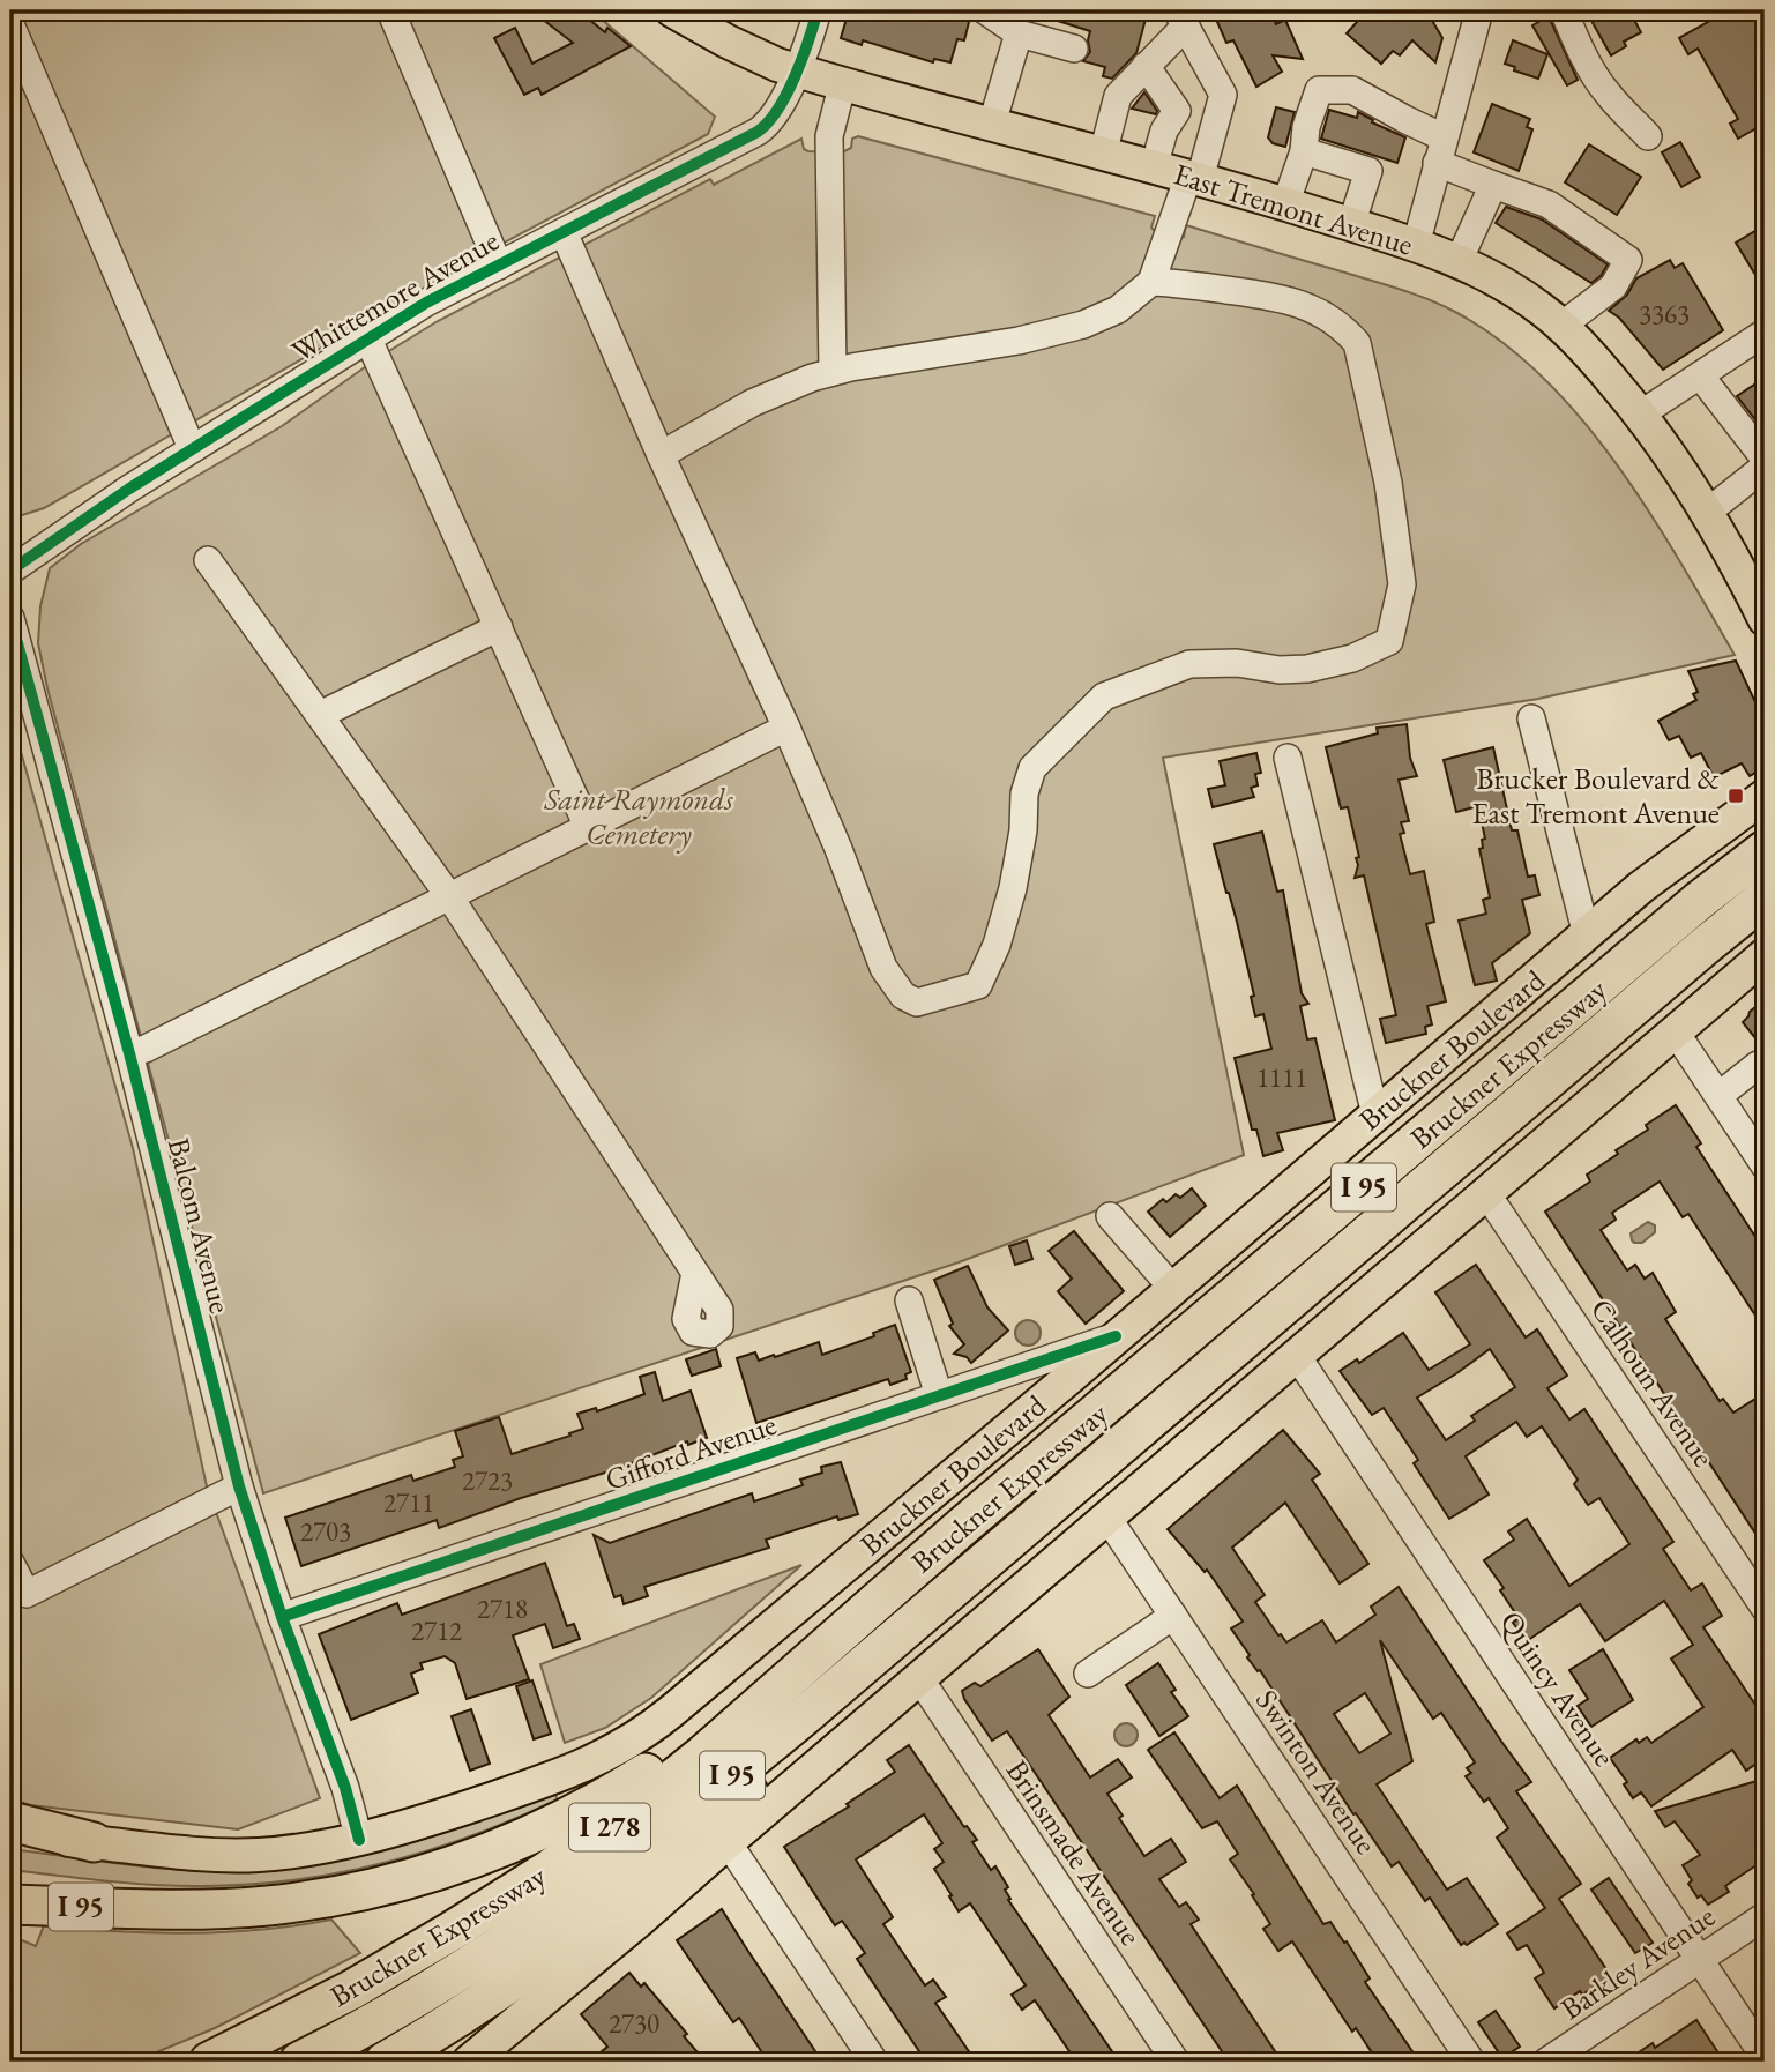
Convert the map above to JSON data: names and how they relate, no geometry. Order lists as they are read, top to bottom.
{
  "streets": {
    "highway": ["Bruckner Expressway", "I 95", "I 278"],
    "main road": ["East Tremont Avenue", "Bruckner Boulevard"],
    "street": [
      "Whittemore Avenue",
      "Balcom Avenue",
      "Calhoun Avenue",
      "Gifford Avenue",
      "Quincy Avenue",
      "Swinton Avenue",
      "Brinsmade Avenue",
      "Barkley Avenue"
    ]
  },
  "crossings": [
    ["East Tremont Avenue", "Whittemore Avenue"],
    ["Bruckner Boulevard", "Balcom Avenue"],
    ["Bruckner Boulevard", "Gifford Avenue"],
    ["Bruckner Expressway", "I 95"],
    ["Balcom Avenue", "Gifford Avenue"],
    ["Quincy Avenue", "Barkley Avenue"]
  ],
  "parks": ["Saint Raymonds Cemetery"],
  "places": {
    "transit": ["Brucker Boulevard & East Tremont Avenue"]
  },
  "house_numbers": [
    "3363",
    "1111",
    "2723",
    "2711",
    "2703",
    "2718",
    "2712",
    "2730"
  ]
}
